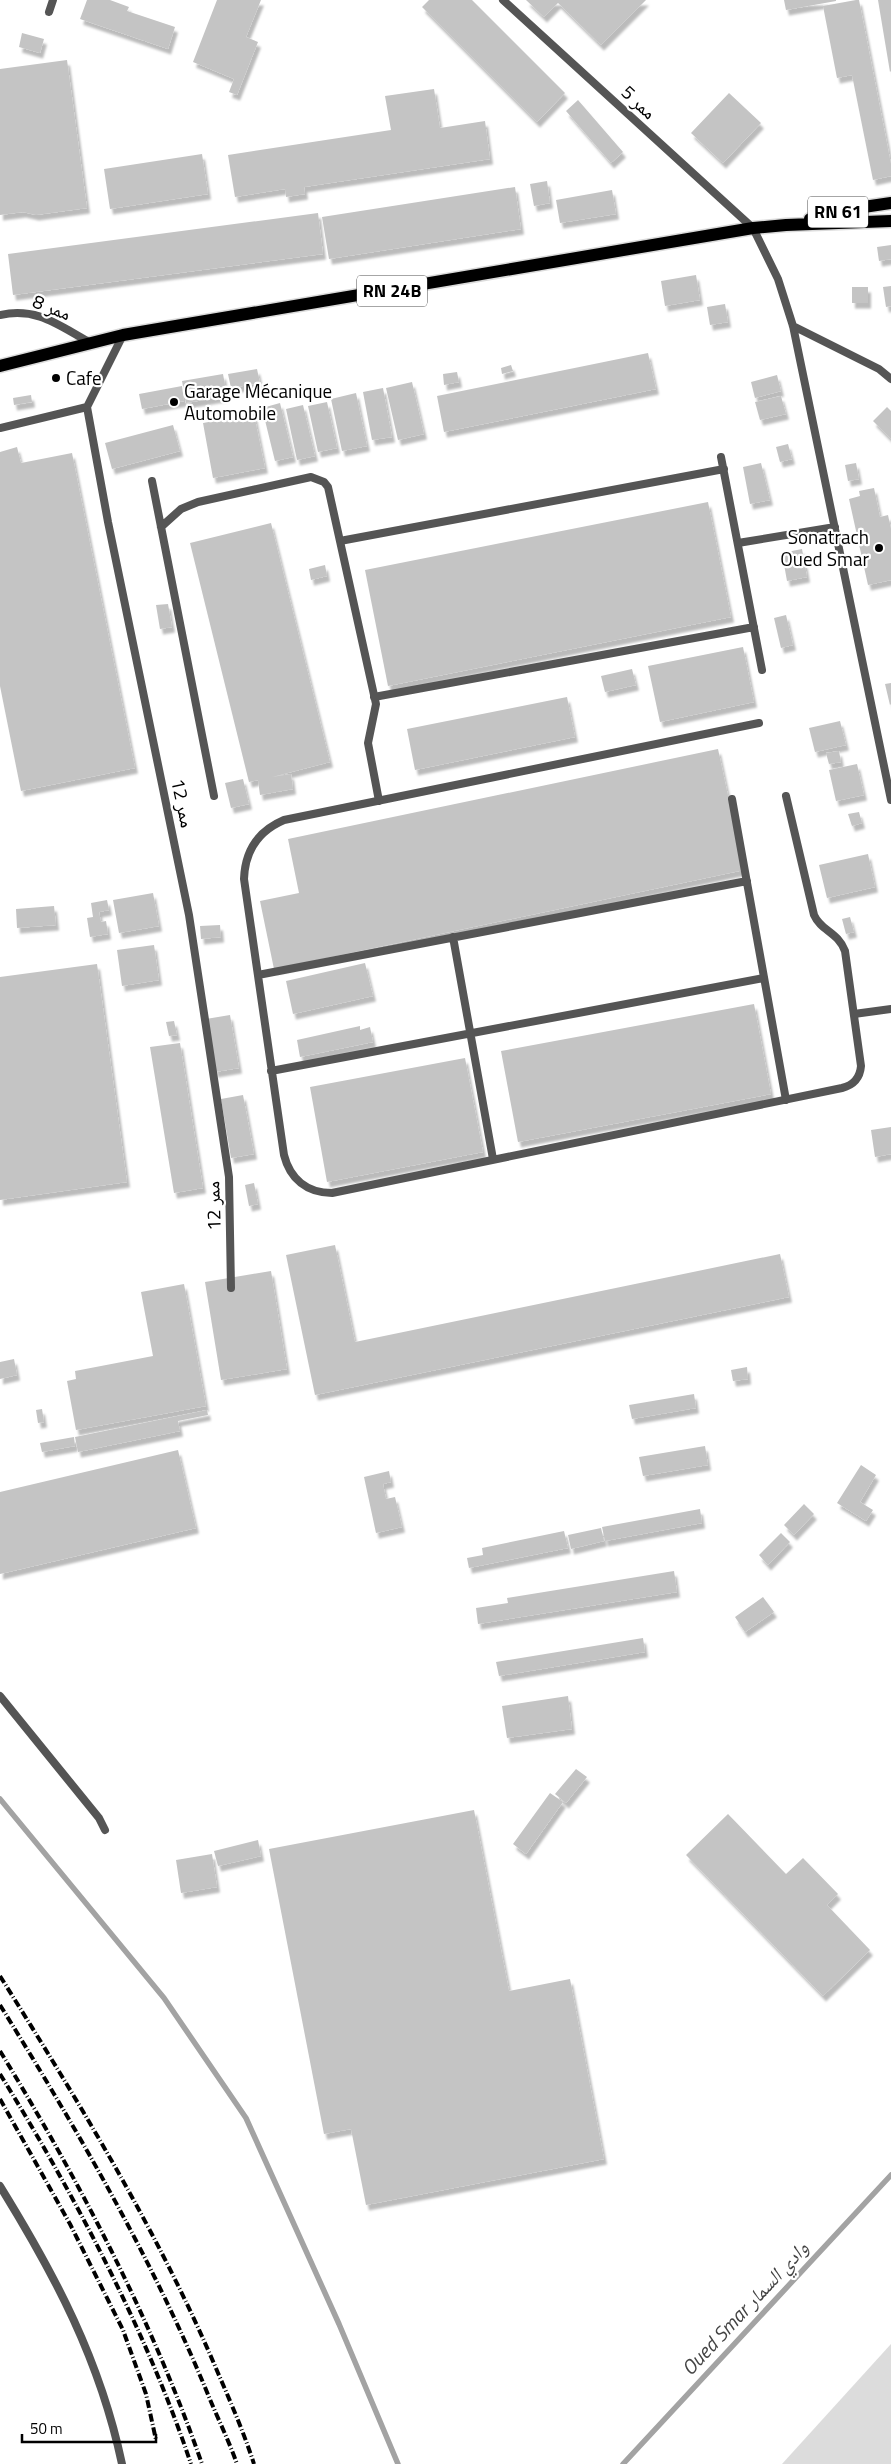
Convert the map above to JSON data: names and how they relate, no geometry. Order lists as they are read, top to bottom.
{
  "streets": {
    "main road": ["RN 61", "RN 24B"],
    "lane": ["ممر 5", "ممر 8", "ممر 12"]
  },
  "crossings": [
    ["ممر 5", "RN 24B"],
    ["RN 61", "RN 24B"],
    ["RN 24B", "ممر 8"]
  ],
  "water": ["Oued Smar وادي السمار"],
  "places": ["Cafe", "Garage Mécanique Automobile", "Sonatrach Oued Smar"],
  "scale_bar": "50 m"
}
